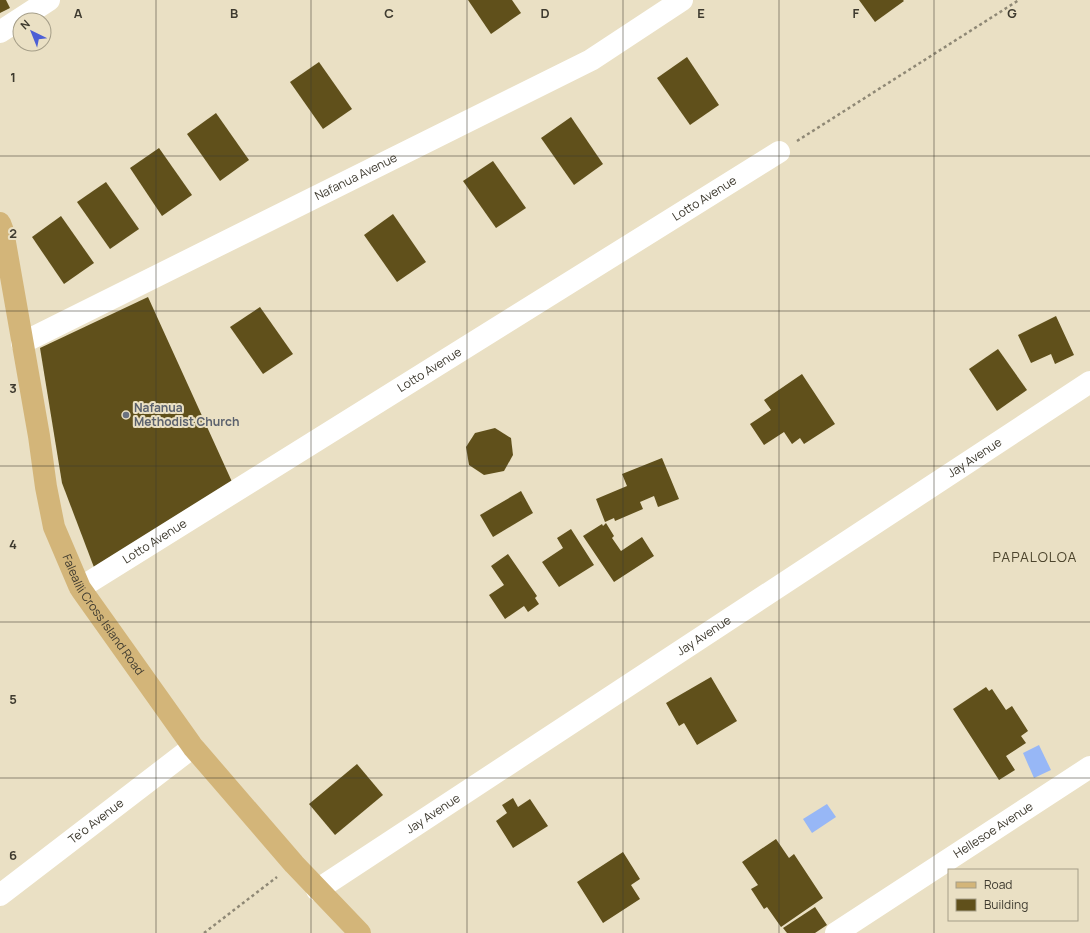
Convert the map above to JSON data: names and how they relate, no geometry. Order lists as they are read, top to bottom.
{
  "streets": {
    "main road": ["Falealili Cross Island Road"],
    "street": [
      "Nafanua Avenue",
      "Lotto Avenue",
      "Jay Avenue",
      "Te'o Avenue",
      "Hellesoe Avenue"
    ]
  },
  "crossings": [
    ["Nafanua Avenue", "Falealili Cross Island Road"],
    ["Lotto Avenue", "Falealili Cross Island Road"],
    ["Jay Avenue", "Falealili Cross Island Road"],
    ["Falealili Cross Island Road", "Te'o Avenue"]
  ],
  "districts": ["PAPALOLOA"],
  "places": ["Nafanua Methodist Church"],
  "legend": ["Road", "Building"],
  "north": "top left",
  "grid": {
    "columns": [
      "A",
      "B",
      "C",
      "D",
      "E",
      "F",
      "G"
    ],
    "rows": [
      "1",
      "2",
      "3",
      "4",
      "5",
      "6"
    ]
  }
}
